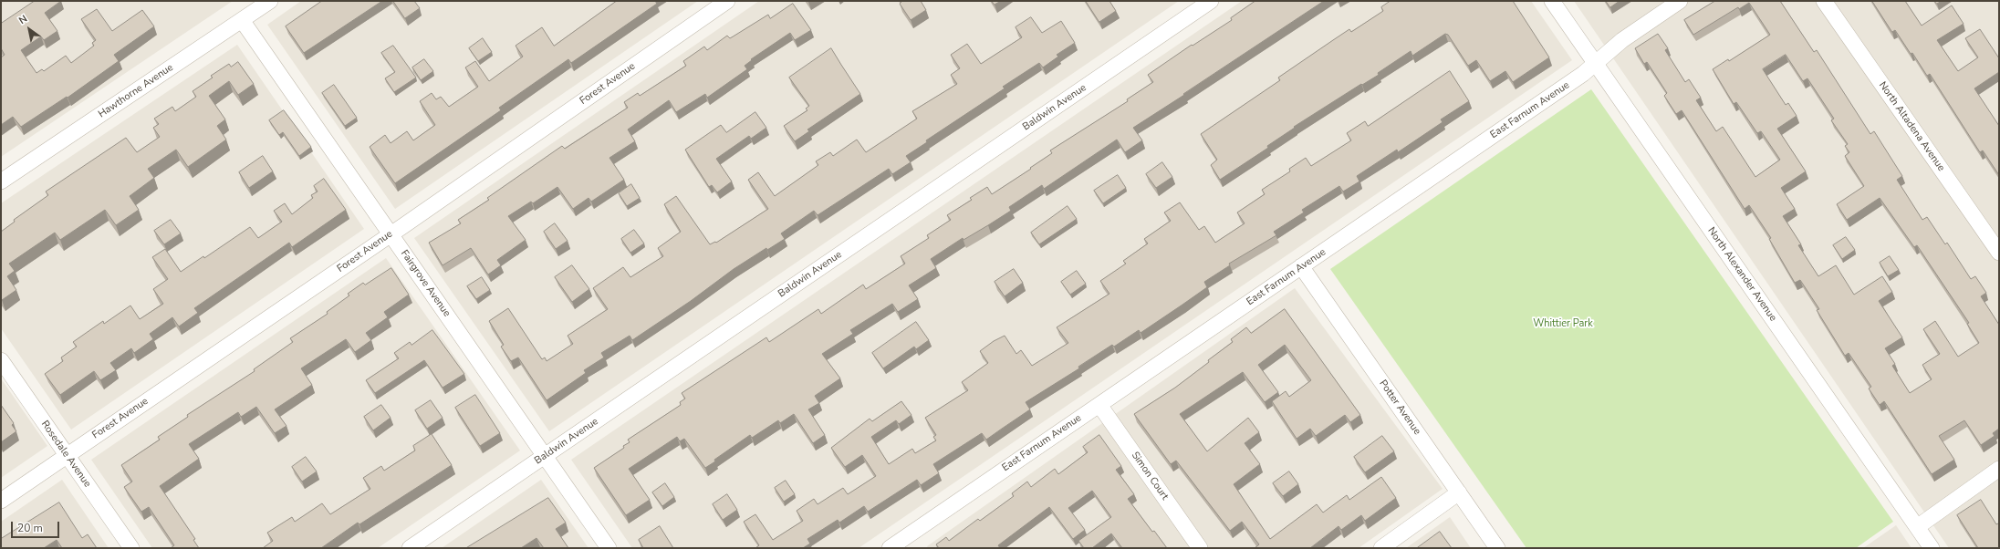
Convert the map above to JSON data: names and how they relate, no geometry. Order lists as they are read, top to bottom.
{
  "streets": {
    "street": [
      "Forest Avenue",
      "Hawthorne Avenue",
      "Baldwin Avenue",
      "East Farnum Avenue",
      "North Altadena Avenue",
      "North Alexander Avenue",
      "Fairgrove Avenue",
      "Potter Avenue",
      "Rosedale Avenue",
      "Simon Court"
    ]
  },
  "crossings": [
    ["Forest Avenue", "Fairgrove Avenue"],
    ["Forest Avenue", "Rosedale Avenue"],
    ["Hawthorne Avenue", "Fairgrove Avenue"],
    ["Baldwin Avenue", "Fairgrove Avenue"],
    ["East Farnum Avenue", "North Alexander Avenue"],
    ["East Farnum Avenue", "Potter Avenue"],
    ["East Farnum Avenue", "Simon Court"]
  ],
  "parks": ["Whittier Park"],
  "scale_bar": "20 m",
  "north": "top left"
}
